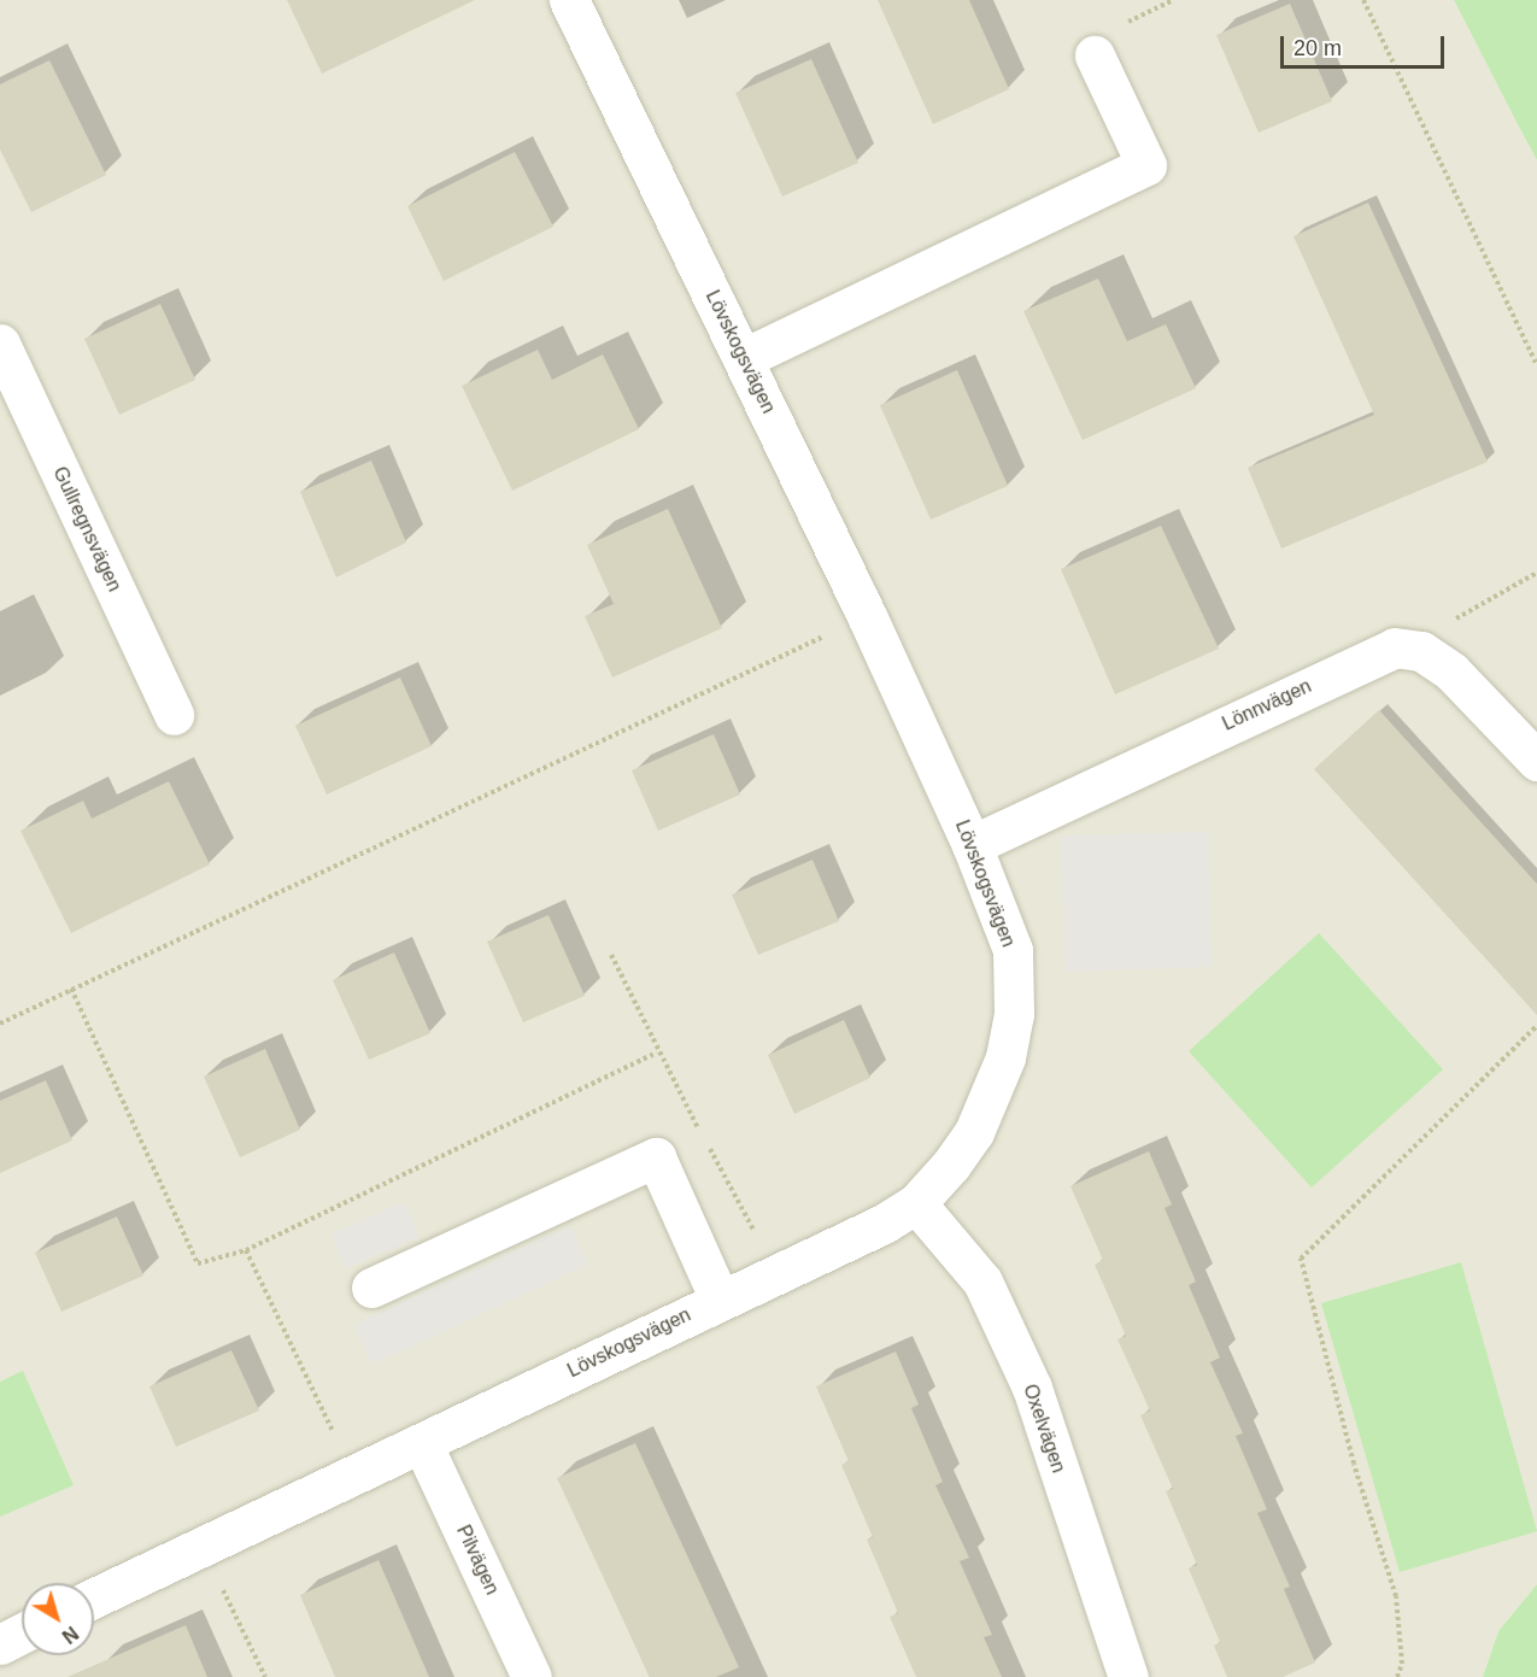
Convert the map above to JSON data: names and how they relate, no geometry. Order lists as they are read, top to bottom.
{
  "streets": {
    "street": [
      "Lövskogsvägen",
      "Gullregnsvägen",
      "Lönnvägen",
      "Oxelvägen",
      "Pilvägen"
    ]
  },
  "crossings": [
    ["Lövskogsvägen", "Lönnvägen"],
    ["Lövskogsvägen", "Oxelvägen"],
    ["Lövskogsvägen", "Pilvägen"]
  ],
  "scale_bar": "20 m",
  "north": "bottom right"
}
